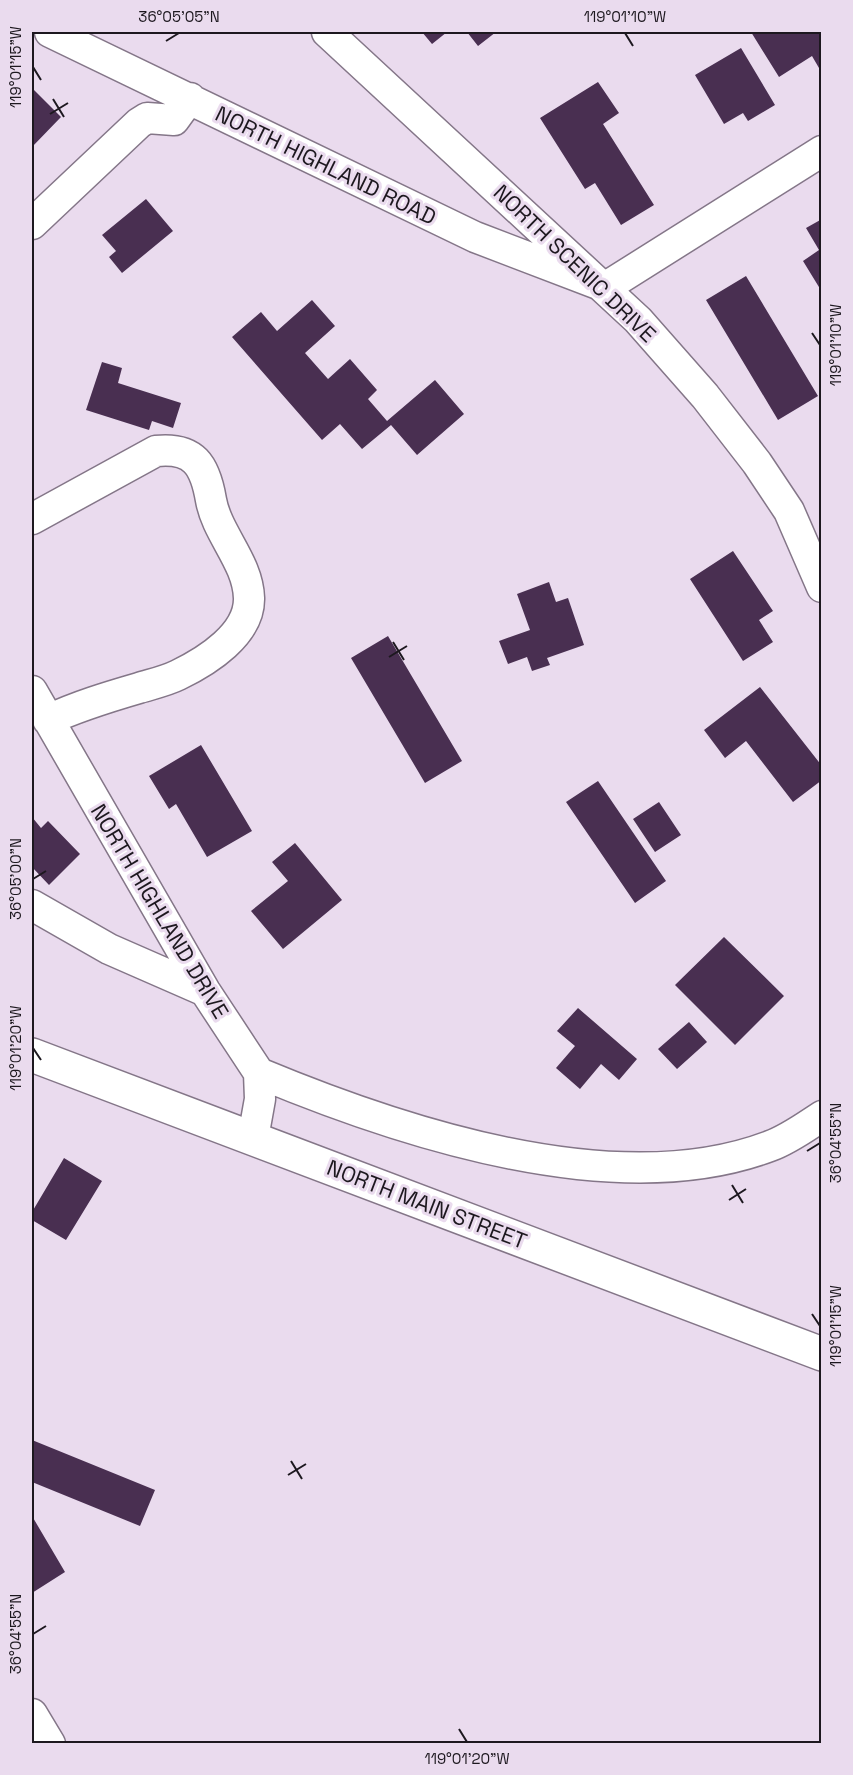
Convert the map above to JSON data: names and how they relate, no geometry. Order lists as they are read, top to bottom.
{
  "streets": {
    "main road": ["NORTH MAIN STREET"],
    "street": ["NORTH HIGHLAND ROAD", "NORTH SCENIC DRIVE", "NORTH HIGHLAND DRIVE"]
  },
  "crossings": [
    ["NORTH HIGHLAND ROAD", "NORTH SCENIC DRIVE"]
  ],
  "coordinates": [
    "36°05'05\"N",
    "119°01'10\"W",
    "119°01'15\"W",
    "36°05'00\"N",
    "119°01'20\"W",
    "36°04'55\"N"
  ]
}
